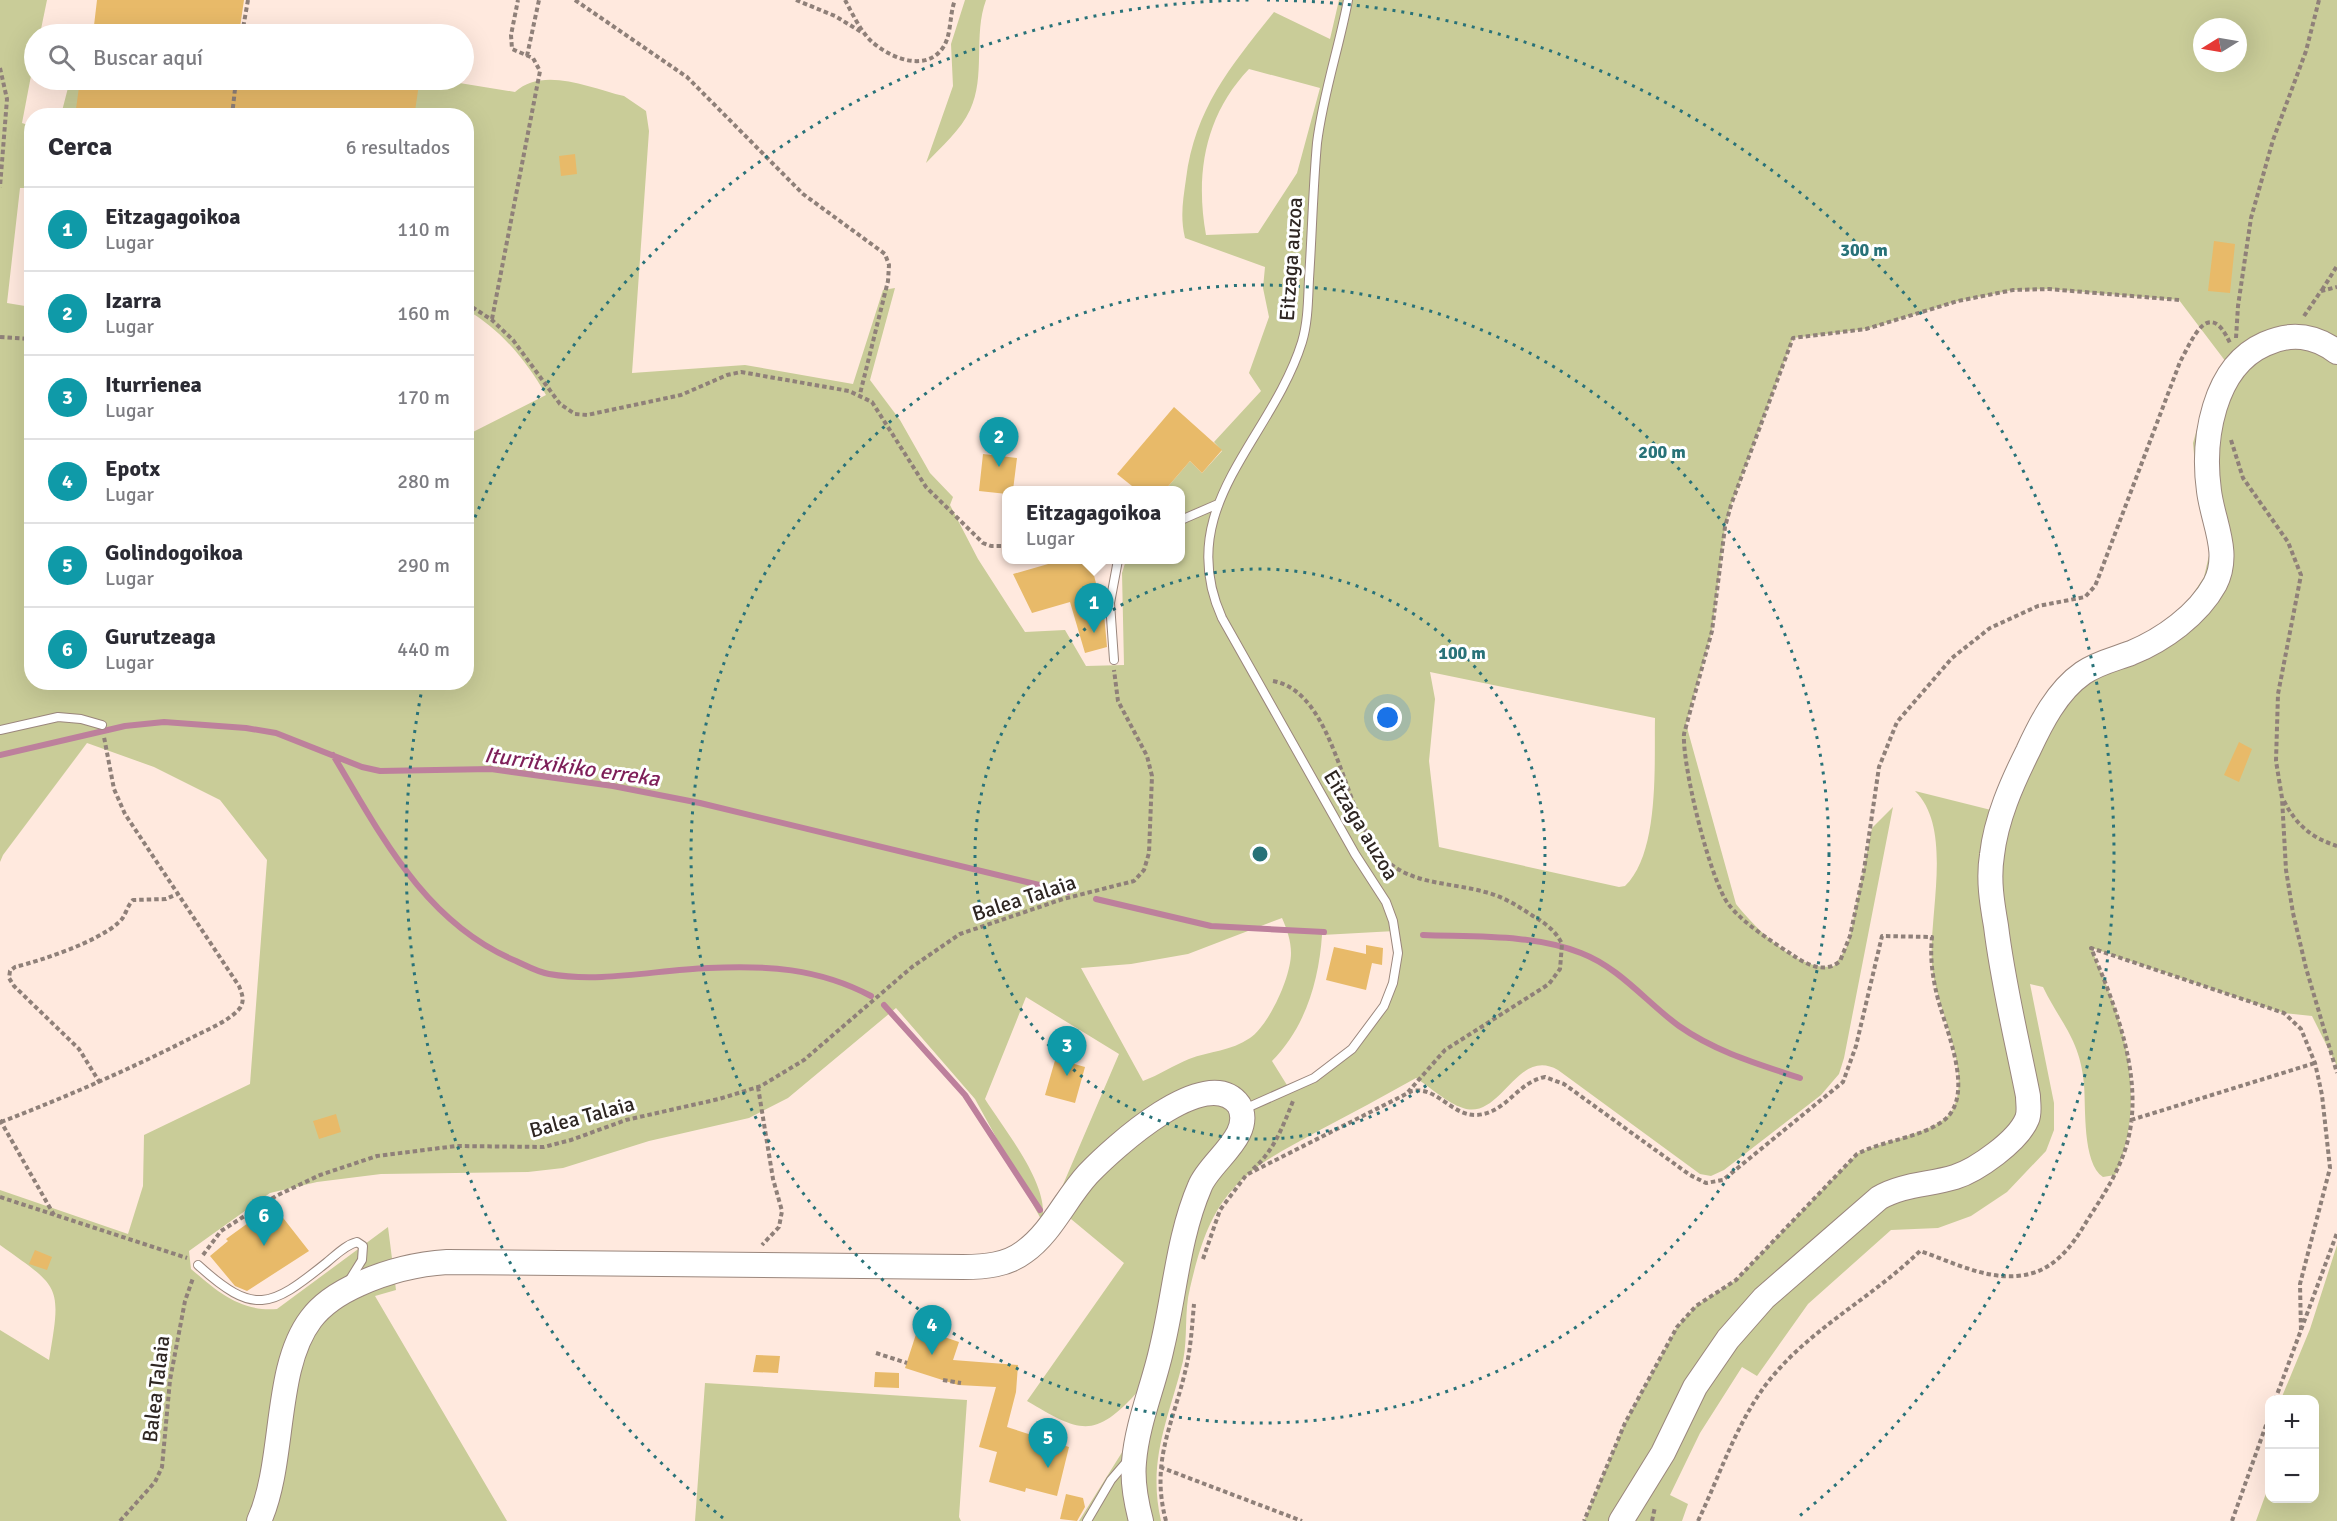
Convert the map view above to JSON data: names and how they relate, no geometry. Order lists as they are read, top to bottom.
{
  "streets": {
    "lane": ["Eitzaga auzoa"],
    "path": ["Balea Talaia"]
  },
  "water": ["Iturritxikiko erreka"],
  "north": "left",
  "page": {
    "search": "Buscar aquí",
    "heading": ["Cerca", "6 resultados"],
    "list": [
      {
        "mark": "1",
        "name": "Eitzagagoikoa",
        "note": "Lugar",
        "value": "110 m"
      },
      {
        "mark": "2",
        "name": "Izarra",
        "note": "Lugar",
        "value": "160 m"
      },
      {
        "mark": "3",
        "name": "Iturrienea",
        "note": "Lugar",
        "value": "170 m"
      },
      {
        "mark": "4",
        "name": "Epotx",
        "note": "Lugar",
        "value": "280 m"
      },
      {
        "mark": "5",
        "name": "Golindogoikoa",
        "note": "Lugar",
        "value": "290 m"
      },
      {
        "mark": "6",
        "name": "Gurutzeaga",
        "note": "Lugar",
        "value": "440 m"
      }
    ],
    "pins": [
      "2",
      "1",
      "3",
      "6",
      "4",
      "5"
    ],
    "popup": ["Eitzagagoikoa", "Lugar"],
    "map_buttons": ["+", "−"]
  },
  "rings": ["300 m", "200 m", "100 m"]
}
